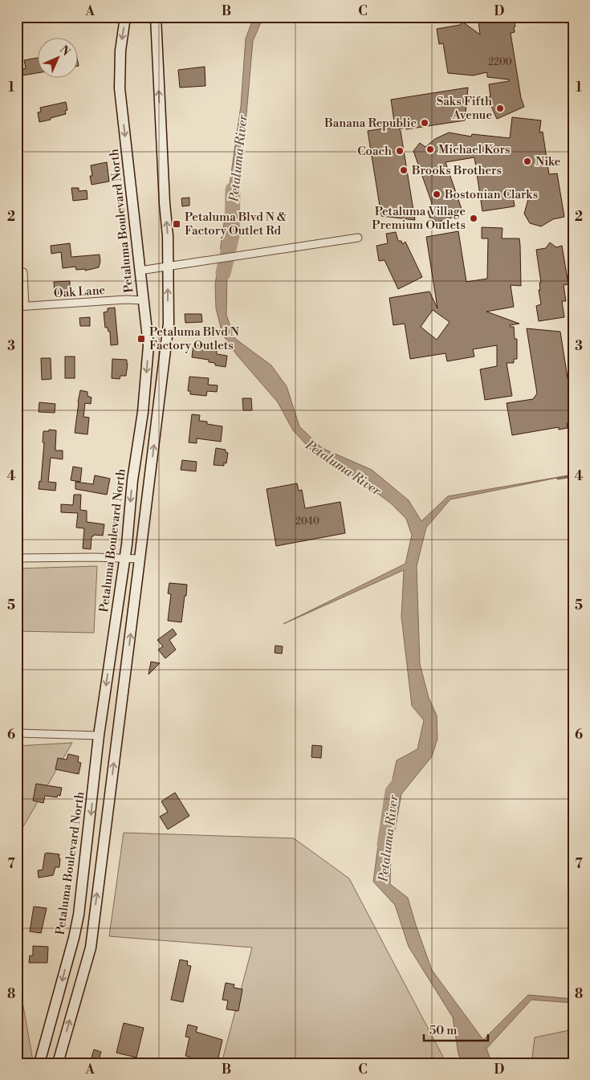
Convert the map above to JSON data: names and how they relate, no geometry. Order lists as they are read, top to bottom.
{
  "streets": {
    "main road": ["Petaluma Boulevard North"],
    "street": ["Oak Lane"]
  },
  "crossings": [
    ["Petaluma Boulevard North", "Oak Lane"]
  ],
  "water": ["Petaluma River"],
  "places": {
    "other": [
      "Saks Fifth Avenue",
      "Banana Republic",
      "Michael Kors",
      "Coach",
      "Nike",
      "Brooks Brothers",
      "Bostonian Clarks",
      "Petaluma Village Premium Outlets"
    ],
    "transit": ["Petaluma Blvd N & Factory Outlet Rd", "Petaluma Blvd N Factory Outlets"]
  },
  "house_numbers": ["2200", "2040"],
  "scale_bar": "50 m",
  "north": "top right",
  "grid": {
    "columns": [
      "A",
      "B",
      "C",
      "D"
    ],
    "rows": [
      "1",
      "2",
      "3",
      "4",
      "5",
      "6",
      "7",
      "8"
    ]
  }
}
